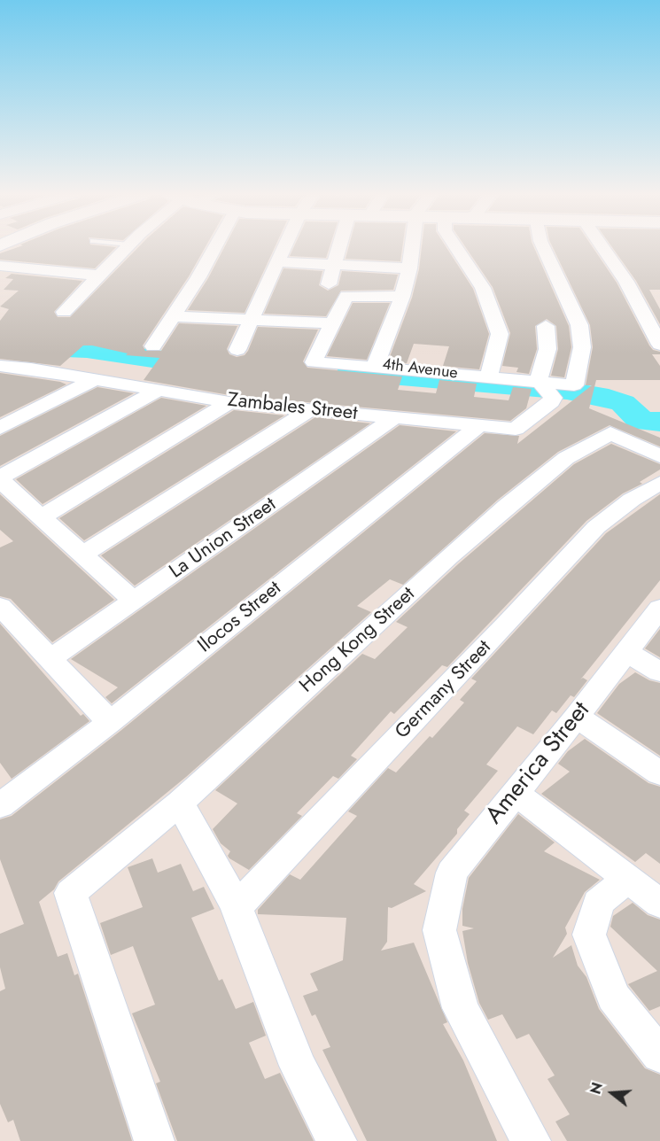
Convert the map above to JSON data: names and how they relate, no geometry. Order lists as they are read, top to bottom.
{
  "streets": {
    "street": [
      "4th Avenue",
      "Zambales Street",
      "La Union Street",
      "Ilocos Street",
      "Hong Kong Street",
      "Germany Street",
      "America Street"
    ]
  },
  "crossings": [
    ["4th Avenue", "Zambales Street"],
    ["Zambales Street", "La Union Street"],
    ["Zambales Street", "Ilocos Street"]
  ],
  "north": "left"
}
